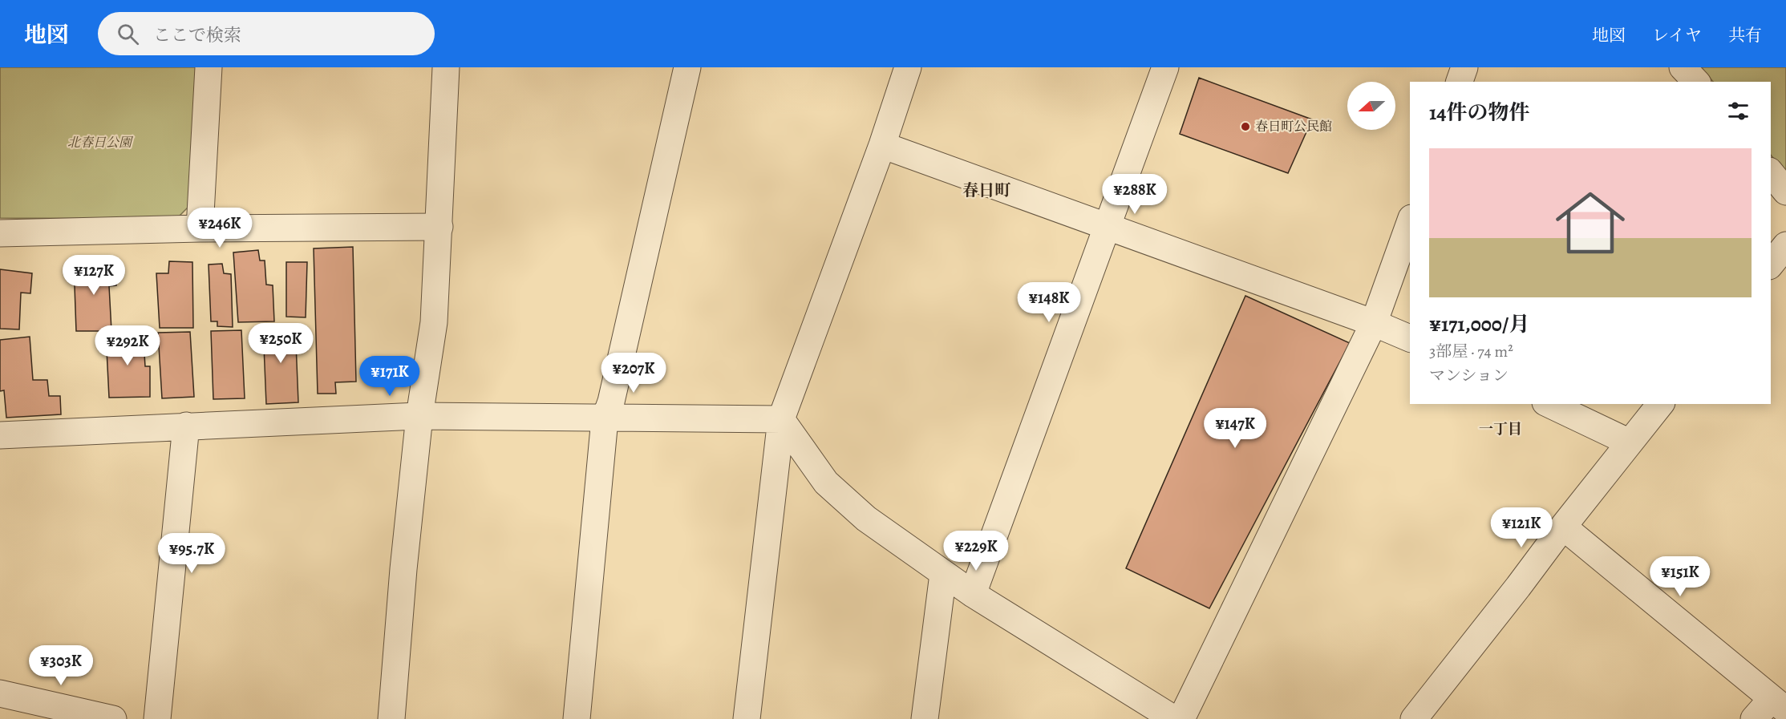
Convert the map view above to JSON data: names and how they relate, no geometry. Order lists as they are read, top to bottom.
{
  "districts": ["春日町", "一丁目"],
  "parks": ["北春日公園"],
  "places": ["春日町公民館"],
  "north": "left",
  "page": {
    "header": "地図",
    "search": "ここで検索",
    "nav": ["地図", "レイヤ", "共有"],
    "heading": "14件の物件",
    "list": [
      {
        "name": "¥171,000/月",
        "note": "3部屋 · 74 m² · マンション"
      }
    ],
    "price": [
      "¥288K",
      "¥246K",
      "¥127K",
      "¥148K",
      "¥250K",
      "¥292K",
      "¥207K",
      "¥171K",
      "¥147K",
      "¥121K",
      "¥229K",
      "¥95.7K",
      "¥151K",
      "¥303K"
    ]
  }
}
